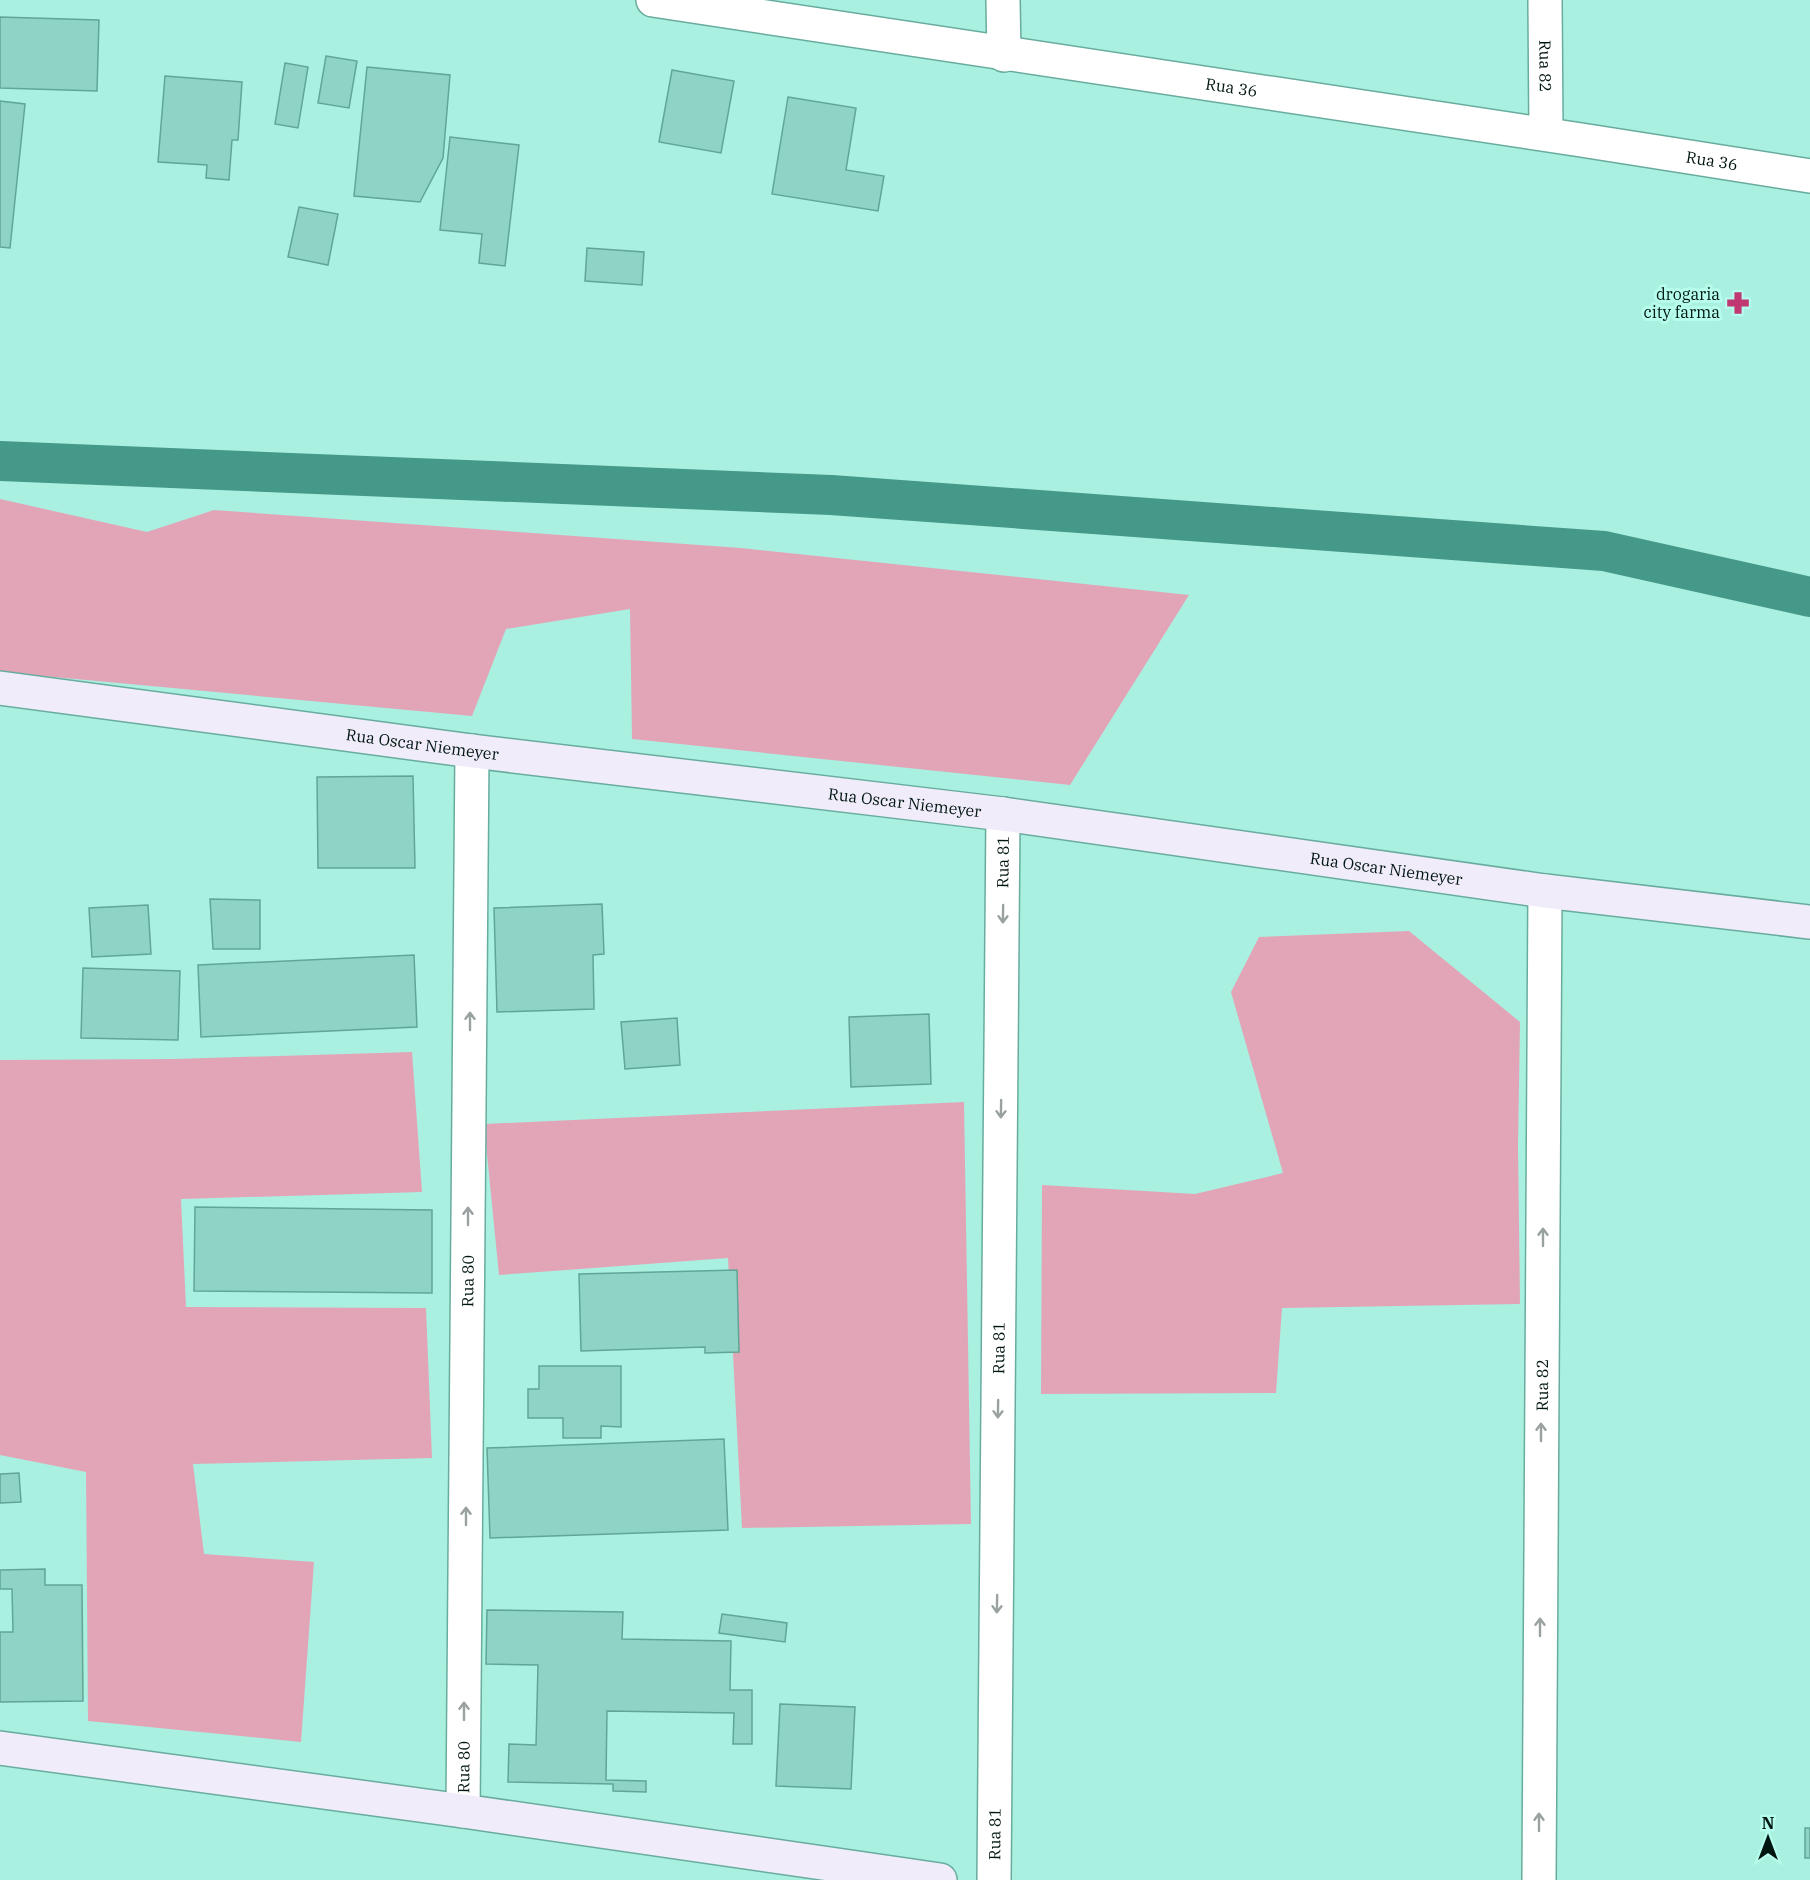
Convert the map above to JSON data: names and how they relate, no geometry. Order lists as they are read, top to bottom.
{
  "streets": {
    "street": [
      "Rua 82",
      "Rua 36",
      "Rua Oscar Niemeyer",
      "Rua 81",
      "Rua 80"
    ]
  },
  "crossings": [
    ["Rua 82", "Rua 36"],
    ["Rua 82", "Rua Oscar Niemeyer"],
    ["Rua Oscar Niemeyer", "Rua 81"],
    ["Rua Oscar Niemeyer", "Rua 80"]
  ],
  "one_way": ["Rua 82", "Rua 81", "Rua 80"],
  "places": {
    "pharmacy": ["drogaria city farma"]
  },
  "north": "top"
}
